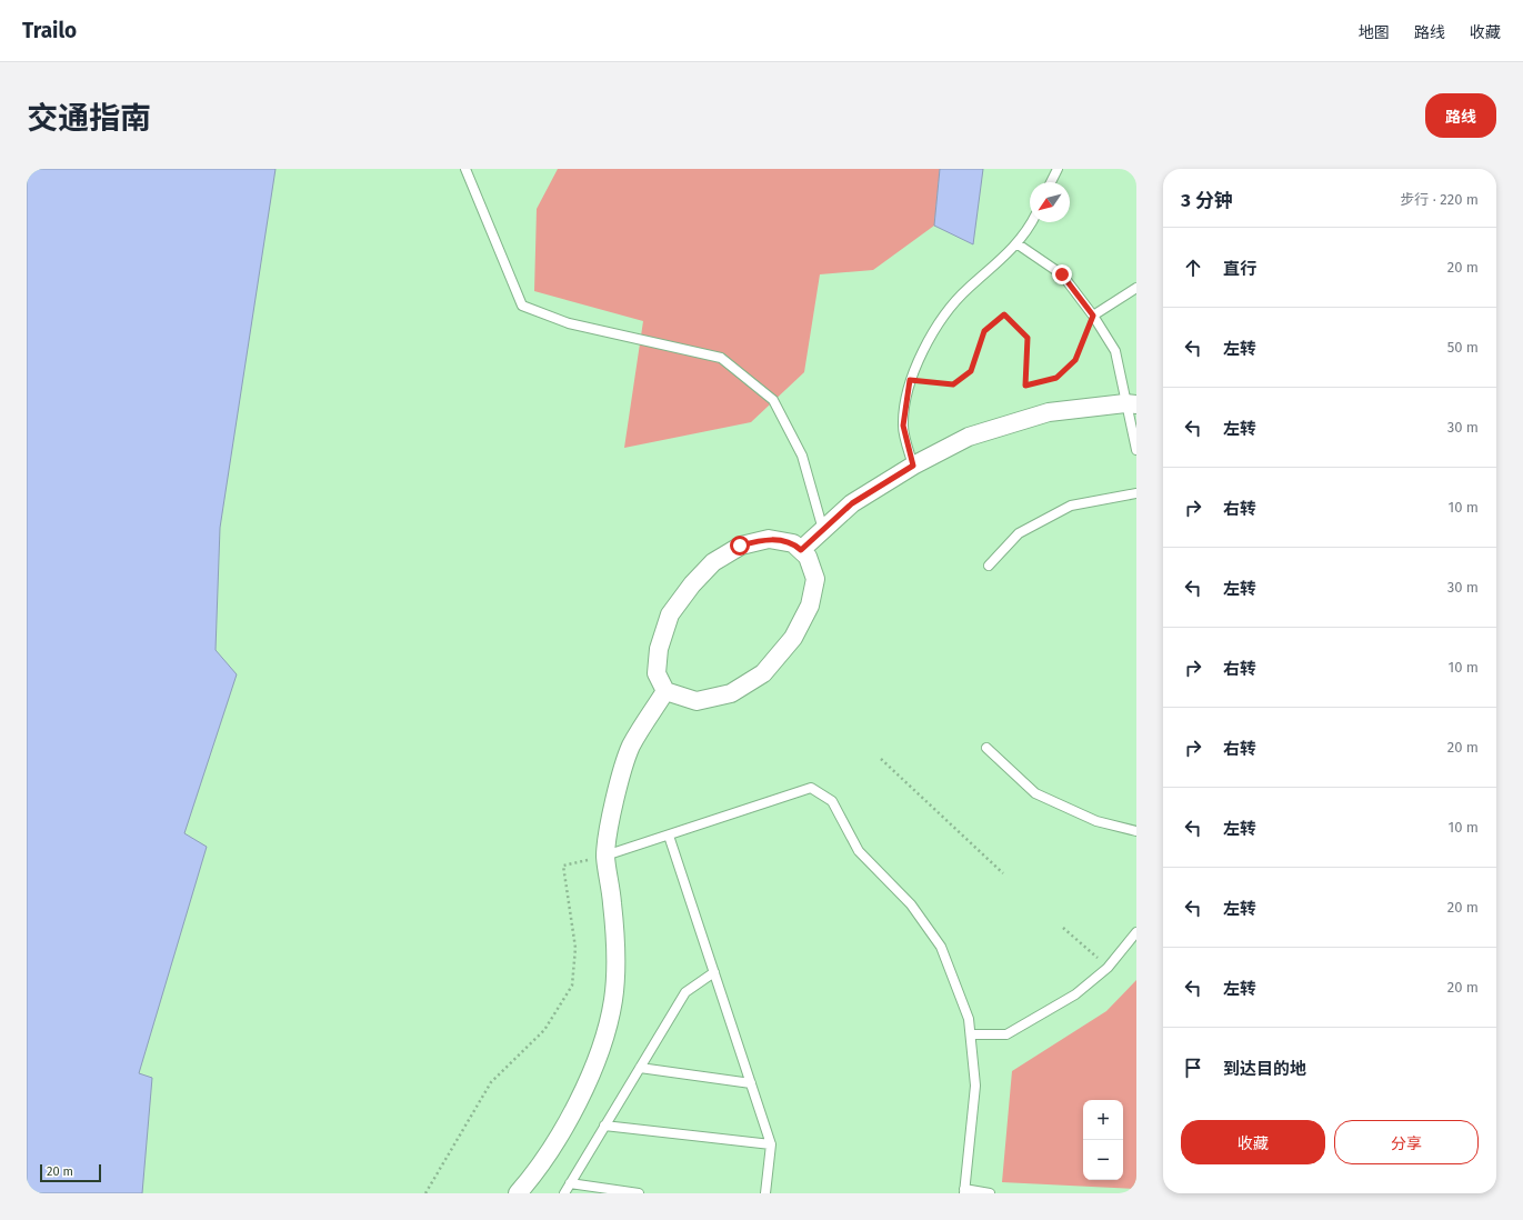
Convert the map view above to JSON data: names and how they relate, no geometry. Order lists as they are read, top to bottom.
{
  "scale_bar": "20 m",
  "north": "bottom left",
  "page": {
    "header": "Trailo",
    "nav": ["地图", "路线", "收藏"],
    "title": "交通指南",
    "buttons": [
      "路线",
      ["收藏", "分享"]
    ],
    "heading": ["3 分钟", "步行 · 220 m"],
    "list": [
      ["直行", "20 m"],
      ["左转", "50 m"],
      ["左转", "30 m"],
      ["右转", "10 m"],
      ["左转", "30 m"],
      ["右转", "10 m"],
      ["右转", "20 m"],
      ["左转", "10 m"],
      ["左转", "20 m"],
      ["左转", "20 m"],
      "到达目的地"
    ],
    "map_buttons": ["+", "−"],
    "scale": "20 m"
  }
}
